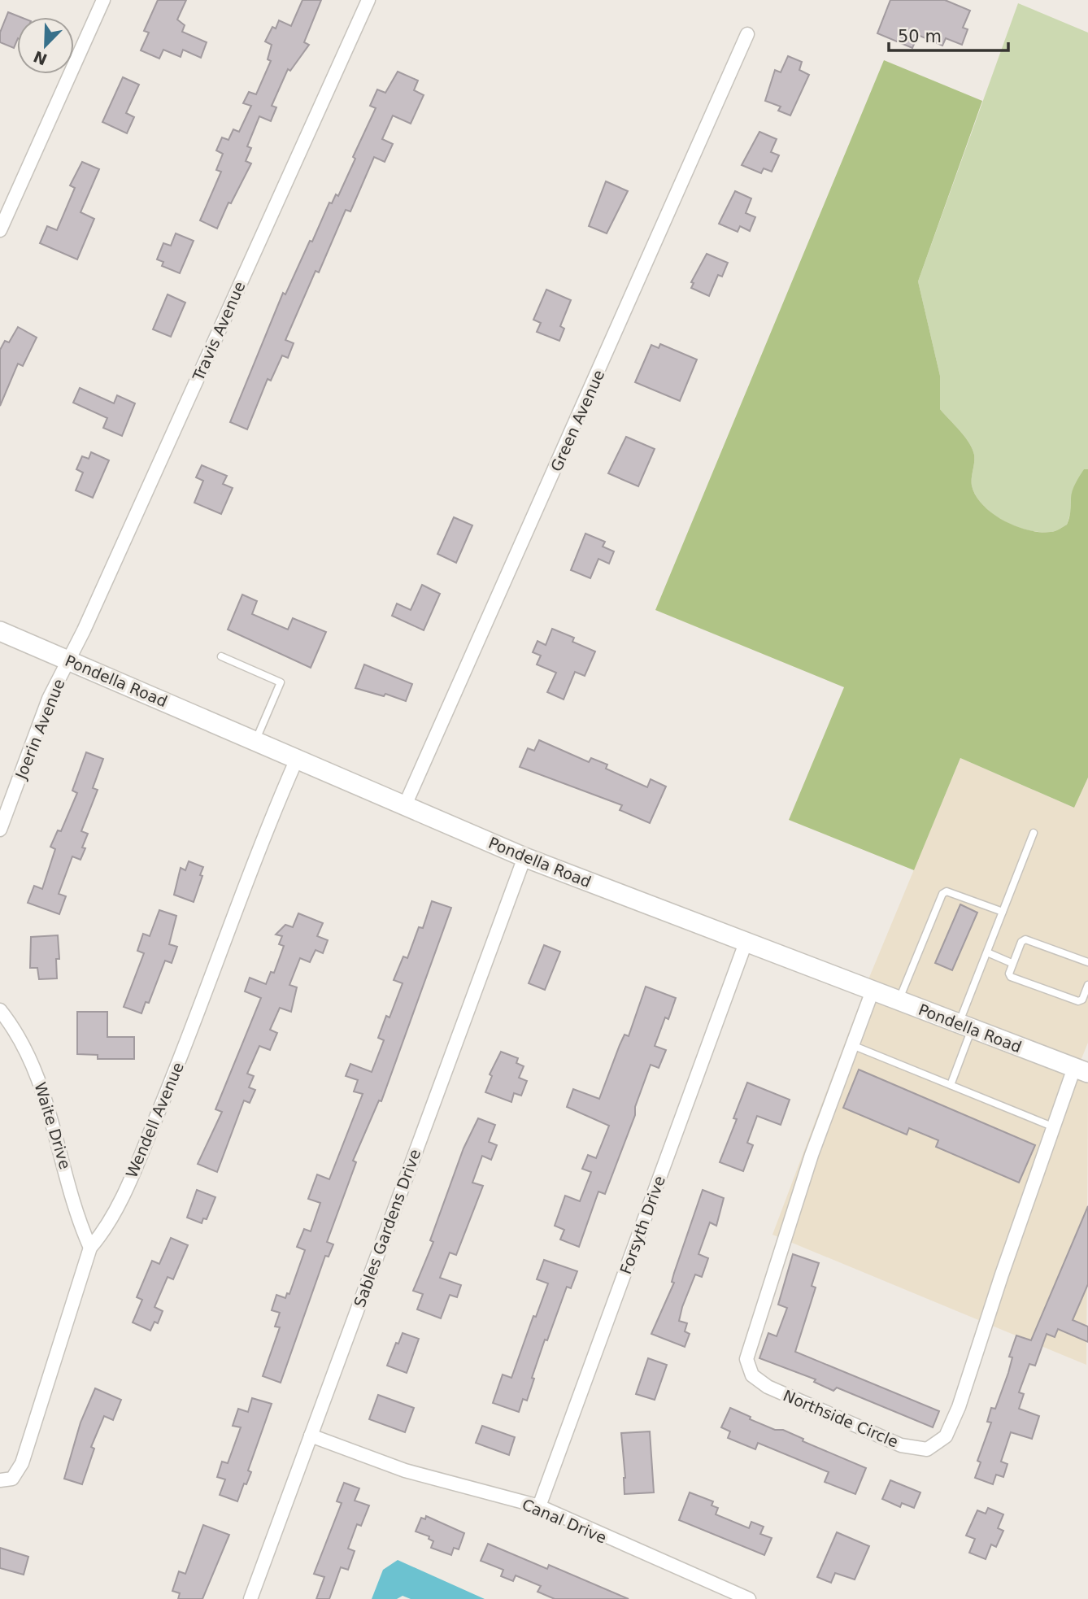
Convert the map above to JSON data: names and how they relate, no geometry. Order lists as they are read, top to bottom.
{
  "streets": {
    "main road": ["Pondella Road"],
    "street": [
      "Travis Avenue",
      "Green Avenue",
      "Joerin Avenue",
      "Wendell Avenue",
      "Waite Drive",
      "Forsyth Drive",
      "Sables Gardens Drive",
      "Northside Circle",
      "Canal Drive"
    ]
  },
  "crossings": [
    ["Travis Avenue", "Pondella Road"],
    ["Travis Avenue", "Joerin Avenue"],
    ["Green Avenue", "Pondella Road"],
    ["Pondella Road", "Joerin Avenue"],
    ["Pondella Road", "Wendell Avenue"],
    ["Pondella Road", "Forsyth Drive"],
    ["Pondella Road", "Sables Gardens Drive"],
    ["Pondella Road", "Northside Circle"],
    ["Wendell Avenue", "Waite Drive"],
    ["Forsyth Drive", "Canal Drive"],
    ["Sables Gardens Drive", "Canal Drive"]
  ],
  "scale_bar": "50 m",
  "north": "bottom left"
}
